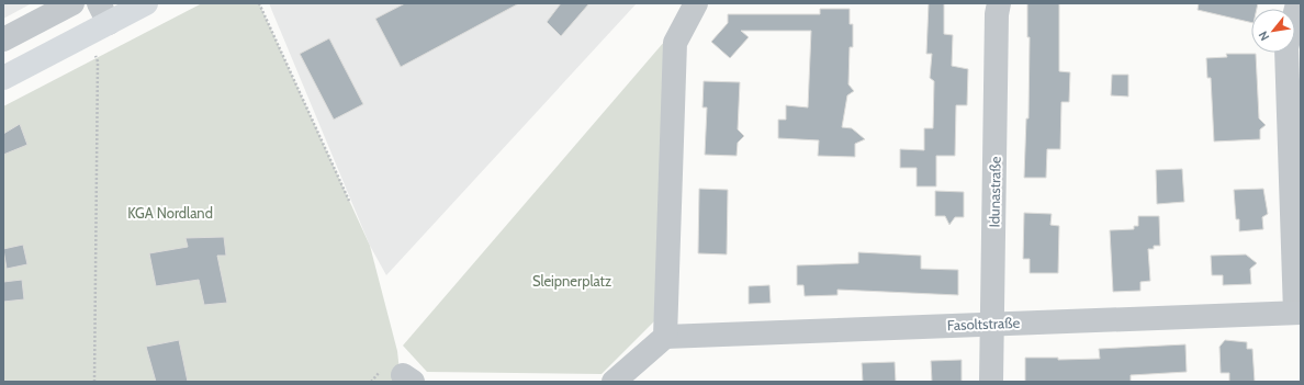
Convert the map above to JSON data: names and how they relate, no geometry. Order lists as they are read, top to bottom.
{
  "streets": {
    "street": ["Idunastraße", "Fasoltstraße"]
  },
  "crossings": [
    ["Idunastraße", "Fasoltstraße"]
  ],
  "parks": ["KGA Nordland", "Sleipnerplatz"],
  "north": "bottom left"
}
